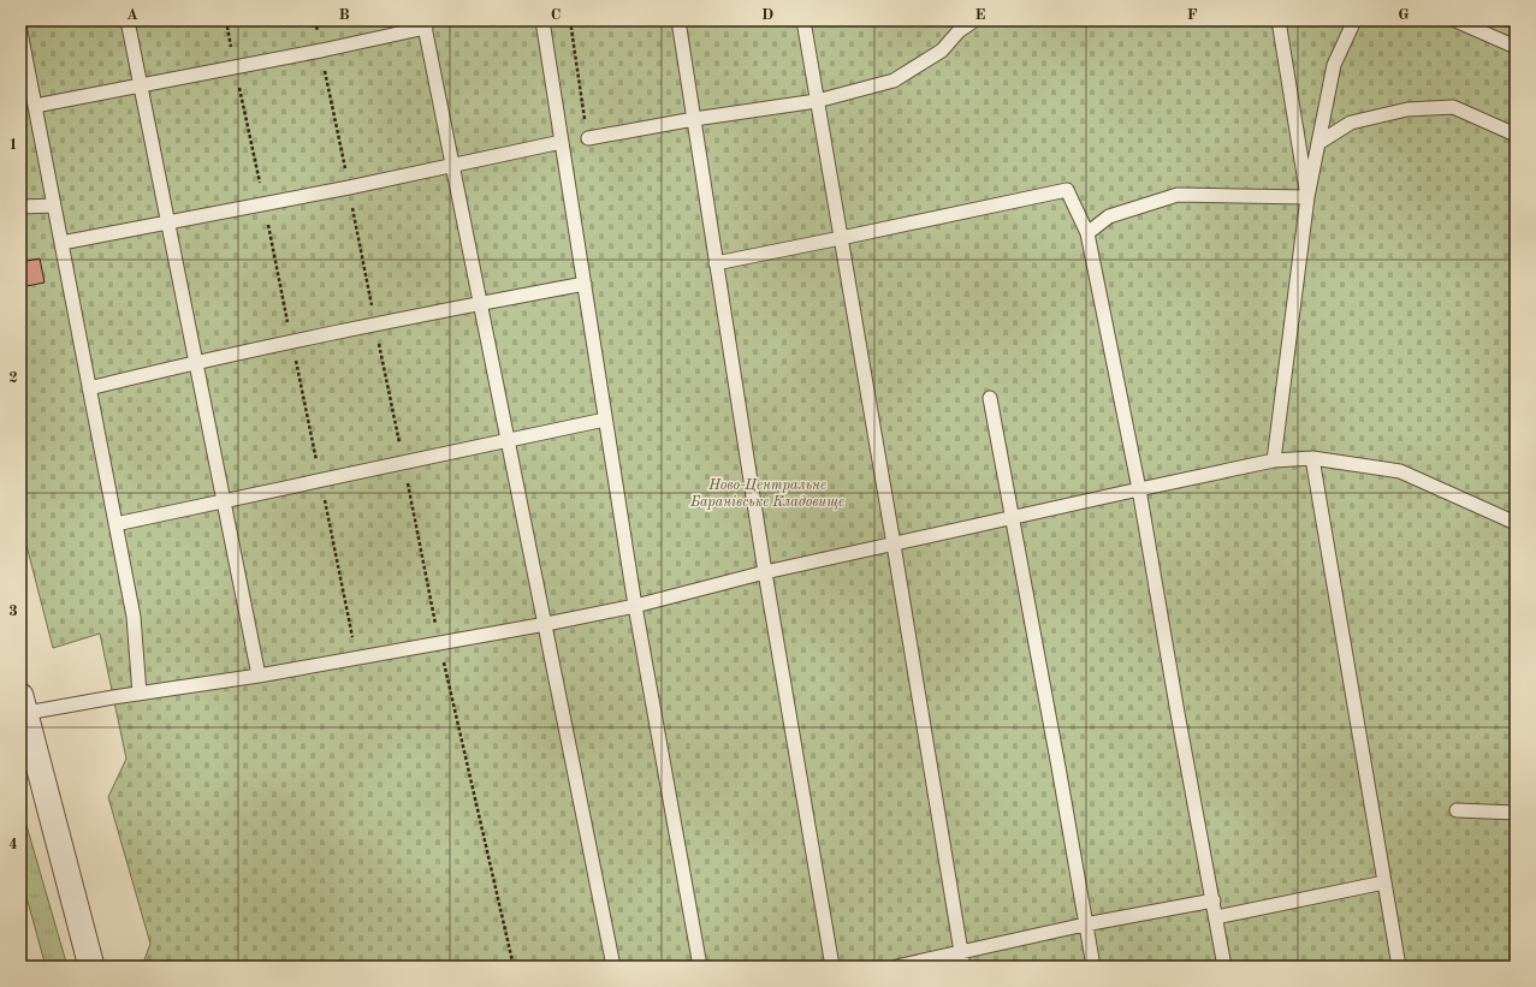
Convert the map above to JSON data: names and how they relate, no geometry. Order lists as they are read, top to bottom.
{
  "parks": ["Ново-Центральне Баранівське Кладовище"],
  "grid": {
    "columns": [
      "A",
      "B",
      "C",
      "D",
      "E",
      "F",
      "G"
    ],
    "rows": [
      "1",
      "2",
      "3",
      "4"
    ]
  }
}
